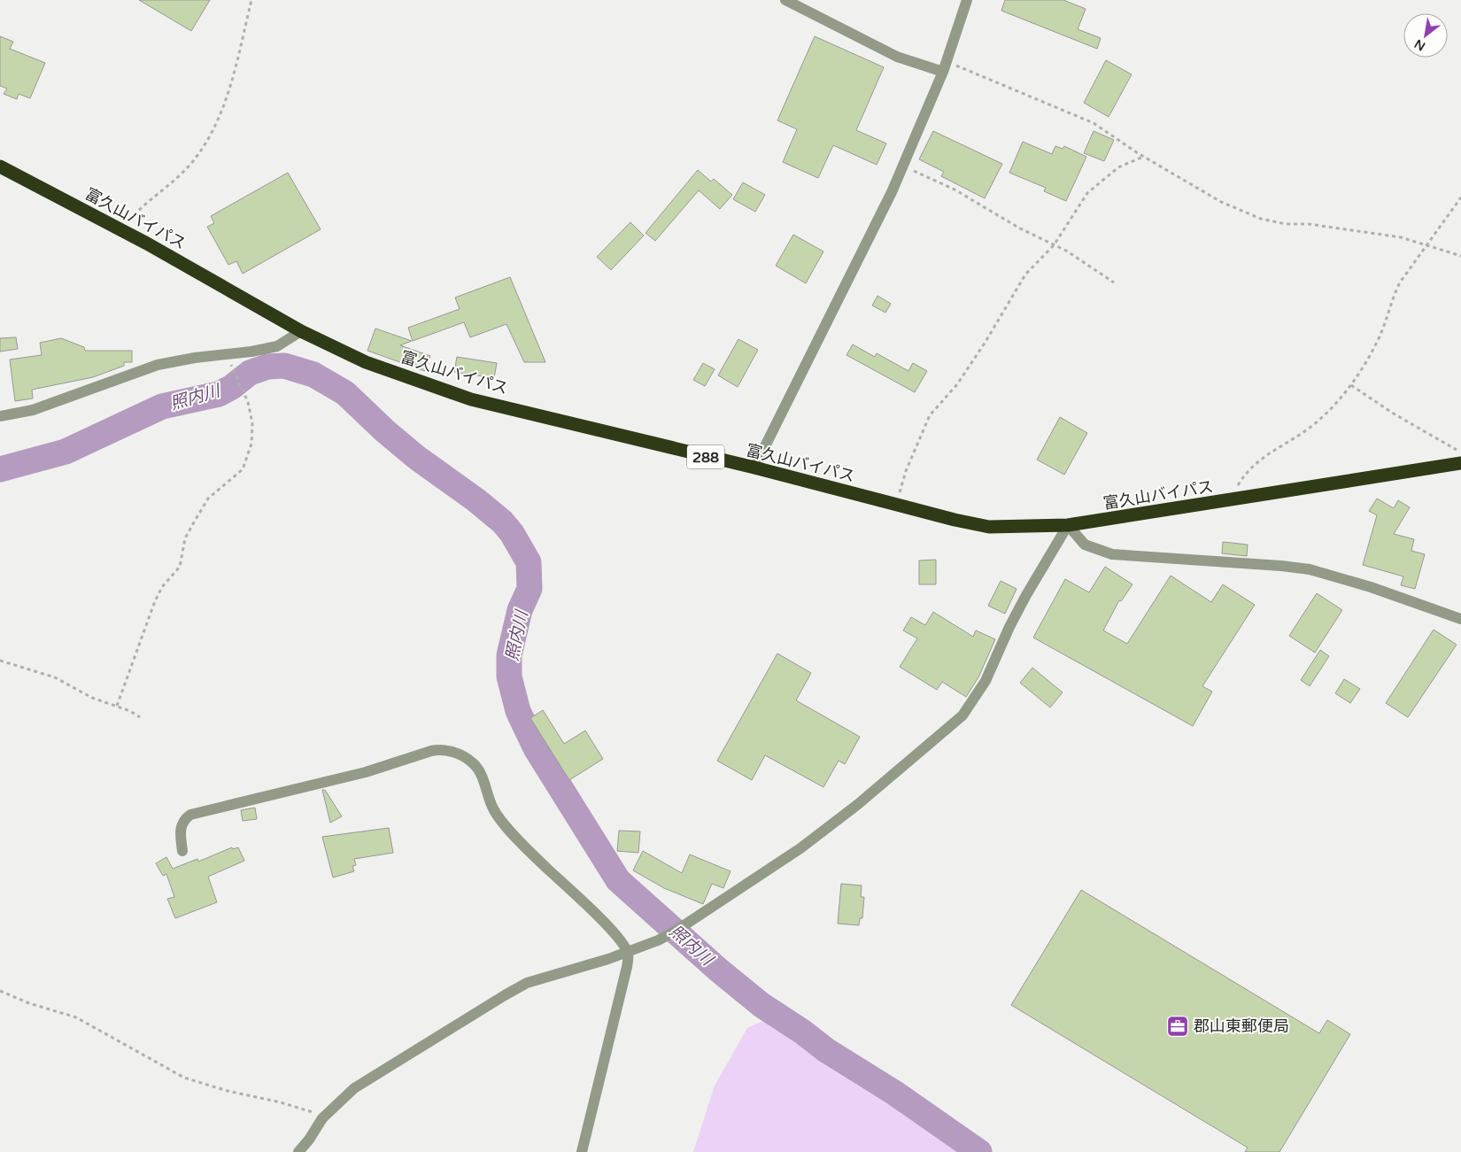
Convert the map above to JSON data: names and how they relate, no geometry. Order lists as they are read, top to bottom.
{
  "streets": {
    "highway": ["富久山バイパス", "288"]
  },
  "water": ["照内川"],
  "places": {
    "office": ["郡山東郵便局"]
  },
  "north": "bottom left"
}
